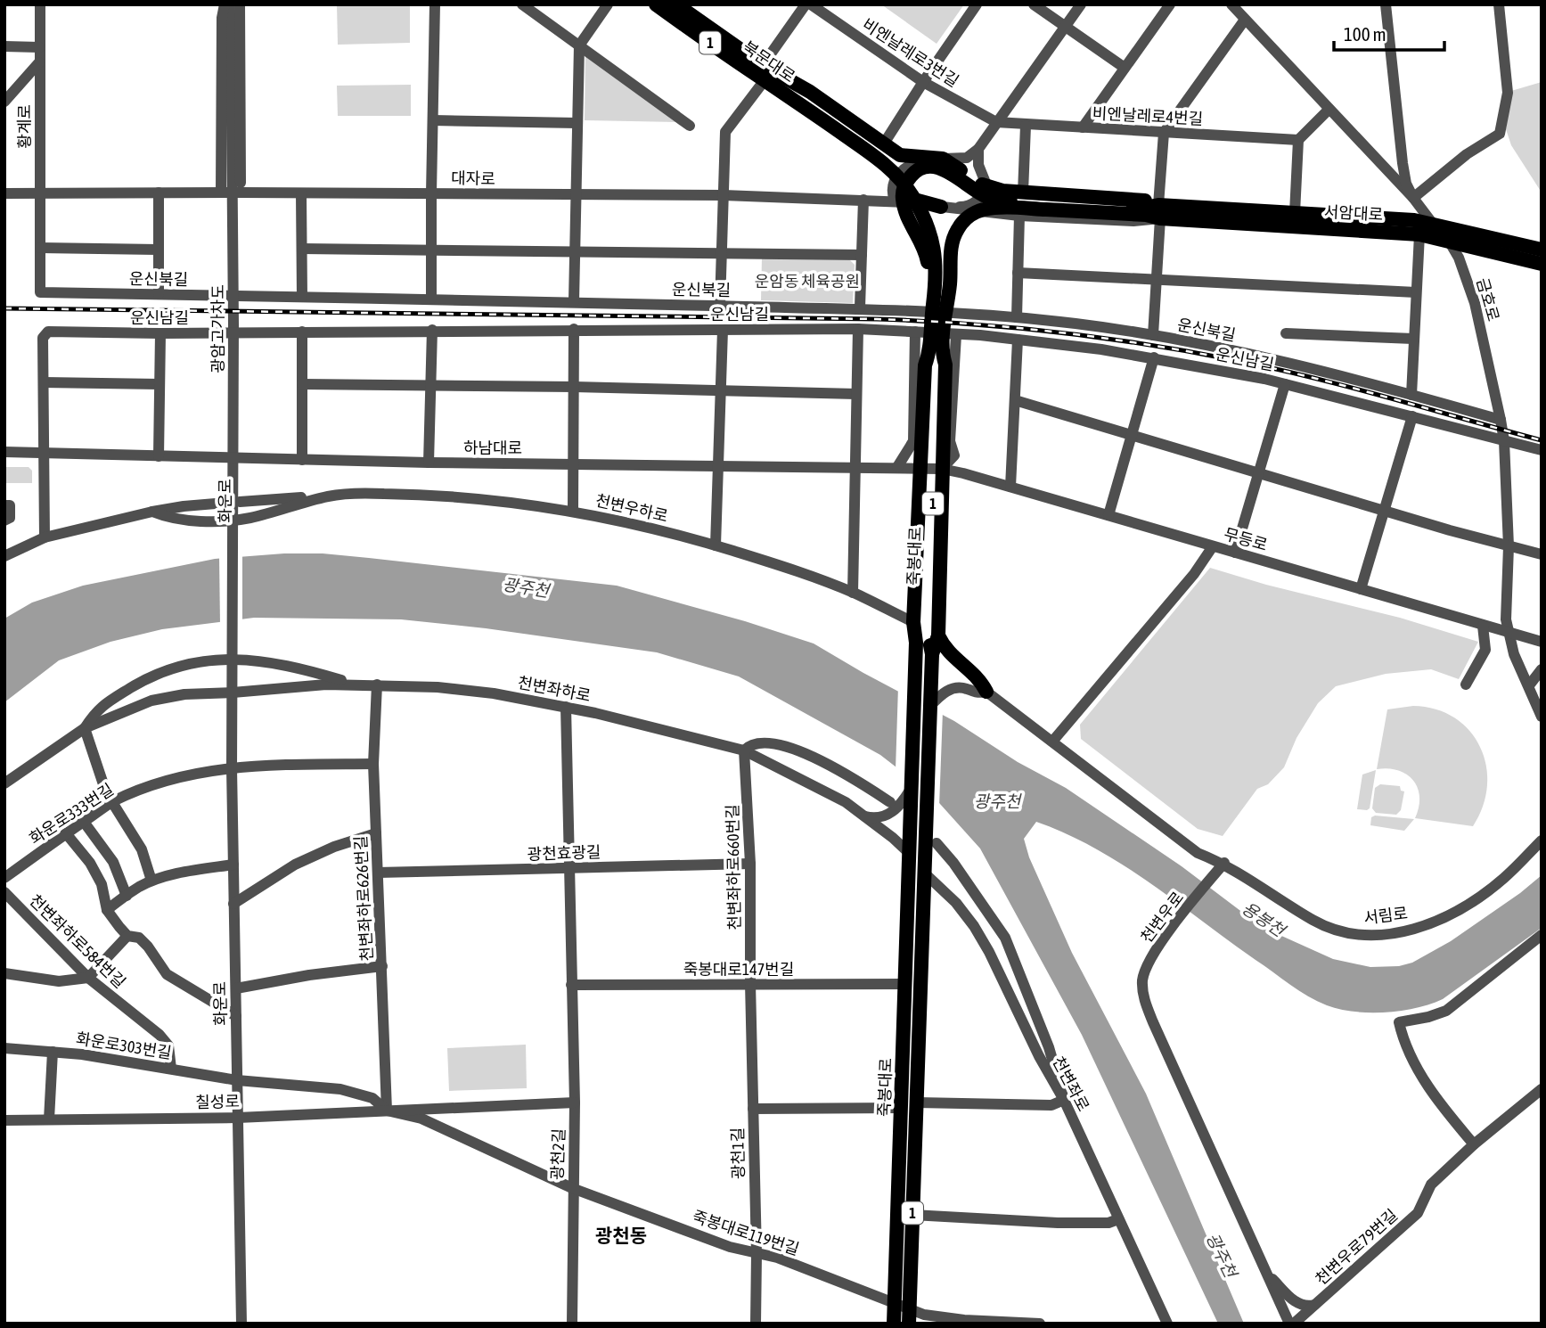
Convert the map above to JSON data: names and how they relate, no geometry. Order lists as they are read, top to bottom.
{
  "streets": {
    "main road": [
      "1",
      "북문대로",
      "서암대로",
      "죽봉대로"
    ],
    "street": [
      "비엔날레로3번길",
      "비엔날레로4번길",
      "황계로",
      "대자로",
      "운신북길",
      "금호로",
      "운신남길",
      "광암고가차도",
      "하남대로",
      "화운로",
      "천변우하로",
      "무등로",
      "천변좌하로",
      "화운로333번길",
      "광천효광길",
      "천변좌하로660번길",
      "천변좌하로626번길",
      "서림로",
      "천변우로",
      "천변좌하로584번길",
      "죽봉대로147번길",
      "화운로303번길",
      "천변좌로",
      "칠성로",
      "광천1길",
      "광천2길",
      "죽봉대로119번길",
      "천변우로79번길"
    ]
  },
  "crossings": [
    ["1", "북문대로"],
    ["1", "죽봉대로"],
    ["1", "천변좌하로"],
    ["비엔날레로3번길", "비엔날레로4번길"],
    ["황계로", "대자로"],
    ["황계로", "운신북길"],
    ["서암대로", "금호로"],
    ["운신북길", "금호로"],
    ["금호로", "운신남길"],
    ["금호로", "무등로"],
    ["운신남길", "하남대로"],
    ["운신남길", "화운로"],
    ["광암고가차도", "화운로"],
    ["하남대로", "화운로"],
    ["하남대로", "무등로"],
    ["화운로", "천변우하로"],
    ["화운로", "천변좌하로"],
    ["화운로", "화운로333번길"],
    ["화운로", "화운로303번길"],
    ["화운로", "칠성로"],
    ["죽봉대로", "천변좌하로"],
    ["죽봉대로", "죽봉대로147번길"],
    ["죽봉대로", "천변좌로"],
    ["죽봉대로", "죽봉대로119번길"],
    ["천변좌하로", "천변좌하로660번길"],
    ["천변좌하로", "천변좌하로626번길"],
    ["천변좌하로", "광천2길"],
    ["화운로333번길", "천변좌하로626번길"],
    ["광천효광길", "천변좌하로660번길"],
    ["광천효광길", "천변좌하로626번길"],
    ["광천효광길", "광천2길"],
    ["천변좌하로660번길", "죽봉대로147번길"],
    ["천변좌하로660번길", "광천1길"],
    ["천변좌하로626번길", "화운로303번길"],
    ["천변좌하로626번길", "칠성로"],
    ["천변좌하로626번길", "죽봉대로119번길"],
    ["서림로", "천변우로"],
    ["천변좌하로584번길", "화운로303번길"],
    ["죽봉대로147번길", "광천1길"],
    ["죽봉대로147번길", "광천2길"],
    ["화운로303번길", "칠성로"],
    ["화운로303번길", "죽봉대로119번길"],
    ["칠성로", "광천2길"],
    ["칠성로", "죽봉대로119번길"],
    ["광천1길", "죽봉대로119번길"],
    ["광천2길", "죽봉대로119번길"]
  ],
  "districts": ["광천동"],
  "water": ["광주천", "용봉천"],
  "parks": ["운암동 체육공원"],
  "scale_bar": "100 m"
}
